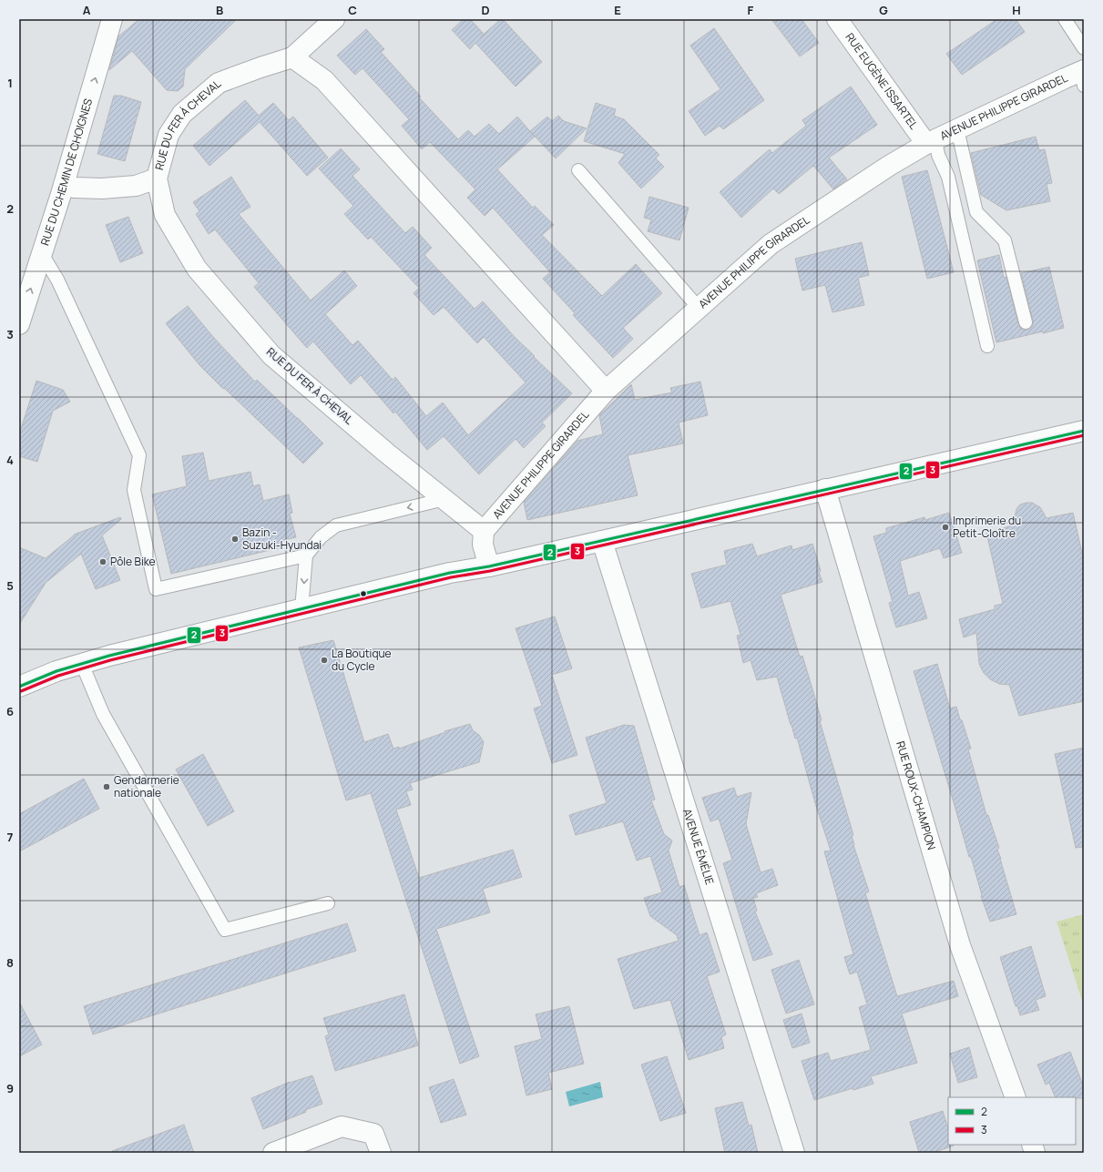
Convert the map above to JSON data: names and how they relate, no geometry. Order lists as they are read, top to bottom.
{
  "streets": {
    "street": [
      "RUE EUGÈNE ISSARTEL",
      "AVENUE PHILIPPE GIRARDEL",
      "RUE DU FER À CHEVAL",
      "RUE DU CHEMIN DE CHOIGNES",
      "RUE ROUX-CHAMPION",
      "AVENUE ÉMÉLIE"
    ]
  },
  "crossings": [
    ["RUE EUGÈNE ISSARTEL", "AVENUE PHILIPPE GIRARDEL"],
    ["AVENUE PHILIPPE GIRARDEL", "RUE DU FER À CHEVAL"]
  ],
  "one_way": ["RUE DU CHEMIN DE CHOIGNES"],
  "places": [
    "Imprimerie du Petit-Cloître",
    "Bazin - Suzuki-Hyundai",
    "Pôle Bike",
    "La Boutique du Cycle",
    "Gendarmerie nationale"
  ],
  "lines": ["transit line 2", "transit line 3"],
  "legend": ["2", "3"],
  "grid": {
    "columns": [
      "A",
      "B",
      "C",
      "D",
      "E",
      "F",
      "G",
      "H"
    ],
    "rows": [
      "1",
      "2",
      "3",
      "4",
      "5",
      "6",
      "7",
      "8",
      "9"
    ]
  }
}
